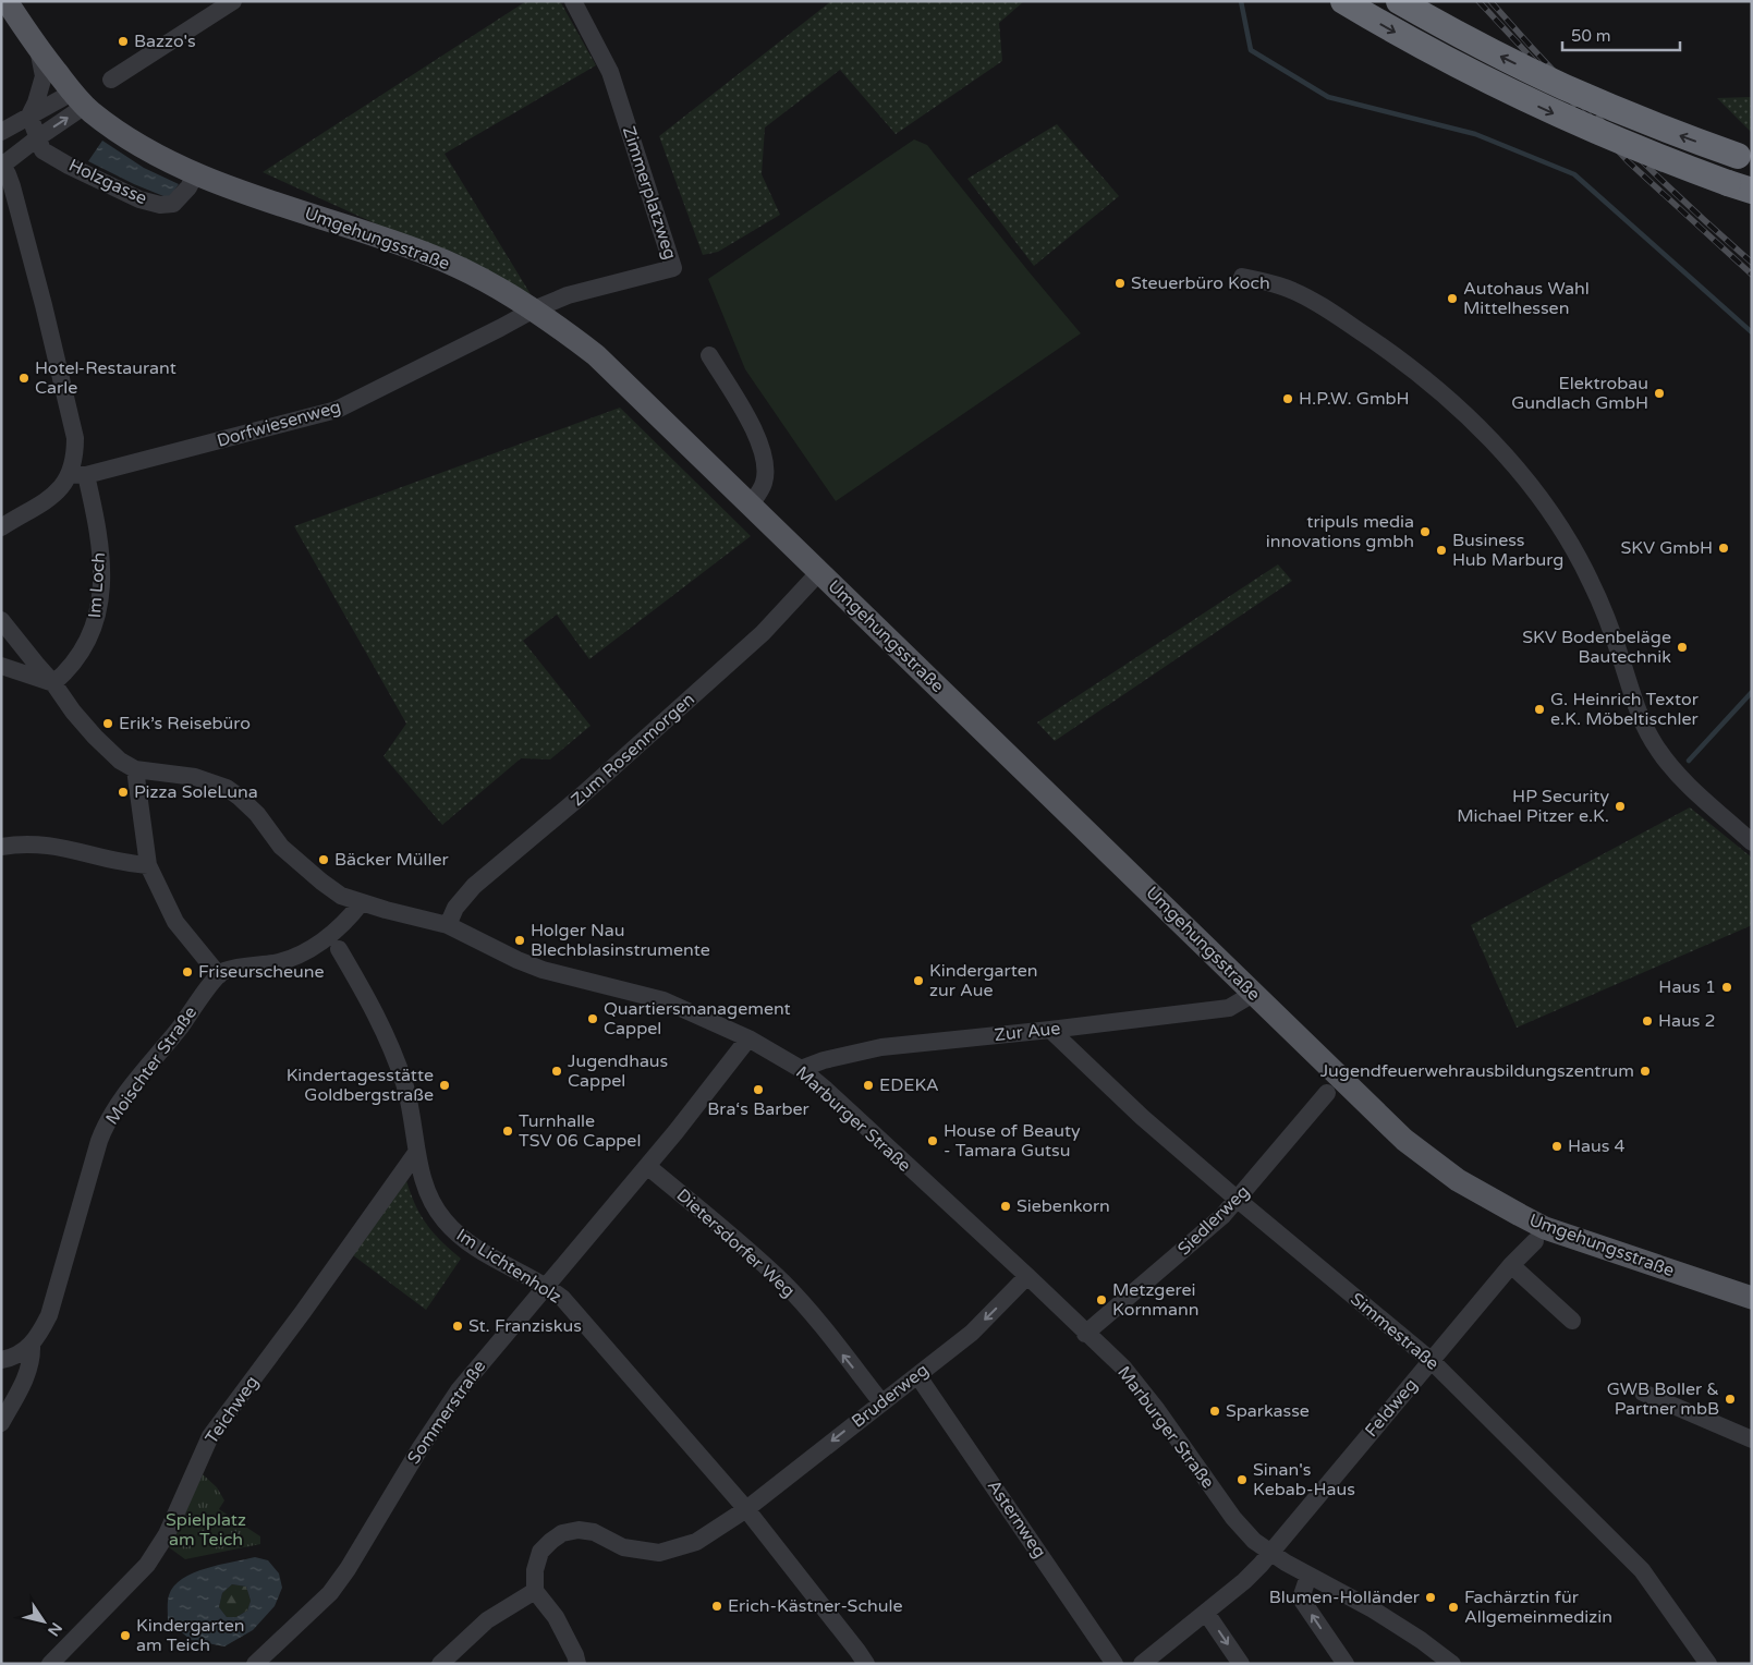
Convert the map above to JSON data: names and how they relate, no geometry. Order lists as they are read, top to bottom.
{
  "streets": {
    "main road": ["Umgehungsstraße"],
    "street": [
      "Holzgasse",
      "Zimmerplatzweg",
      "Dorfwiesenweg",
      "Im Loch",
      "Zum Rosenmorgen",
      "Zur Aue",
      "Moischter Straße",
      "Marburger Straße",
      "Siedlerweg",
      "Dietersdorfer Weg",
      "Im Lichtenholz",
      "Simmestraße",
      "Bruderweg",
      "Feldweg",
      "Teichweg",
      "Sommerstraße",
      "Asternweg"
    ]
  },
  "crossings": [
    ["Holzgasse", "Umgehungsstraße"],
    ["Zimmerplatzweg", "Umgehungsstraße"],
    ["Zimmerplatzweg", "Dorfwiesenweg"],
    ["Umgehungsstraße", "Dorfwiesenweg"],
    ["Umgehungsstraße", "Zum Rosenmorgen"],
    ["Umgehungsstraße", "Zur Aue"],
    ["Dorfwiesenweg", "Im Loch"],
    ["Zum Rosenmorgen", "Marburger Straße"],
    ["Zur Aue", "Marburger Straße"],
    ["Zur Aue", "Simmestraße"],
    ["Marburger Straße", "Siedlerweg"],
    ["Marburger Straße", "Bruderweg"],
    ["Marburger Straße", "Feldweg"],
    ["Marburger Straße", "Sommerstraße"],
    ["Siedlerweg", "Simmestraße"],
    ["Dietersdorfer Weg", "Bruderweg"],
    ["Dietersdorfer Weg", "Sommerstraße"],
    ["Im Lichtenholz", "Bruderweg"],
    ["Im Lichtenholz", "Teichweg"],
    ["Im Lichtenholz", "Sommerstraße"],
    ["Simmestraße", "Feldweg"],
    ["Bruderweg", "Asternweg"]
  ],
  "one_way": ["Dietersdorfer Weg", "Bruderweg"],
  "parks": ["Spielplatz am Teich"],
  "places": [
    "Bazzo's",
    "Steuerbüro Koch",
    "Autohaus Wahl Mittelhessen",
    "Hotel-Restaurant Carle",
    "Elektrobau Gundlach GmbH",
    "H.P.W. GmbH",
    "tripuls media innovations gmbh",
    "SKV GmbH",
    "Business Hub Marburg",
    "SKV Bodenbeläge Bautechnik",
    "G. Heinrich Textor e.K. Möbeltischler",
    "Erik’s Reisebüro",
    "Pizza SoleLuna",
    "HP Security Michael Pitzer e.K.",
    "Bäcker Müller",
    "Holger Nau Blechblasinstrumente",
    "Friseurscheune",
    "Kindergarten zur Aue",
    "Haus 1",
    "Quartiersmanagement Cappel",
    "Haus 2",
    "Jugendhaus Cappel",
    "Jugendfeuerwehrausbildungszentrum",
    "Kindertagesstätte Goldbergstraße",
    "EDEKA",
    "Bra‘s Barber",
    "Turnhalle TSV 06 Cappel",
    "House of Beauty - Tamara Gutsu",
    "Haus 4",
    "Siebenkorn",
    "Metzgerei Kornmann",
    "St. Franziskus",
    "GWB Boller & Partner mbB",
    "Sparkasse",
    "Sinan's Kebab-Haus",
    "Blumen-Holländer",
    "Erich-Kästner-Schule",
    "Fachärztin für Allgemeinmedizin",
    "Kindergarten am Teich"
  ],
  "scale_bar": "50 m",
  "north": "bottom right"
}
